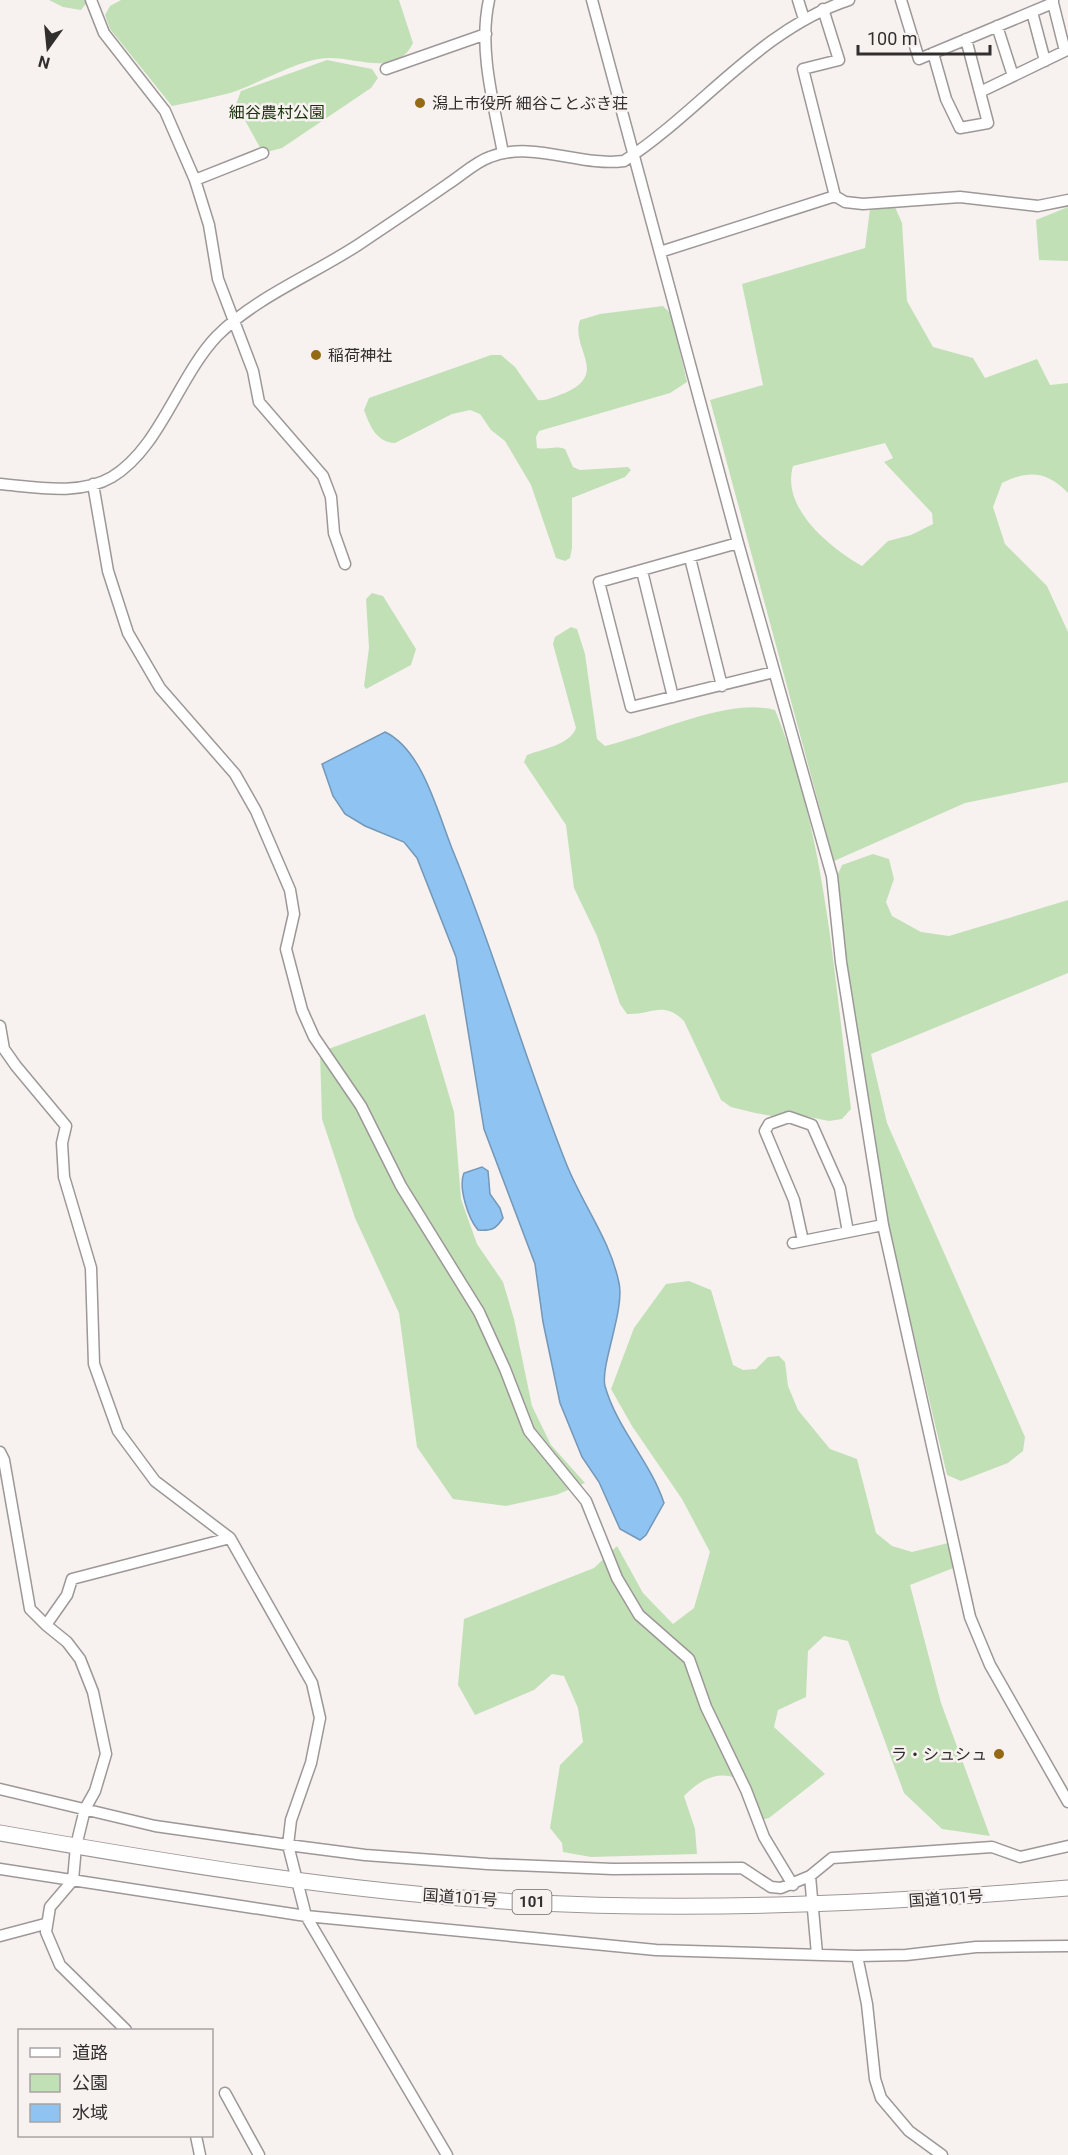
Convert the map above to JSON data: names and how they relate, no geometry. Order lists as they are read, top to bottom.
{
  "streets": {
    "highway": ["国道101号", "101"]
  },
  "parks": ["細谷農村公園"],
  "places": ["潟上市役所 細谷ことぶき荘", "稲荷神社", "ラ・シュシュ"],
  "legend": ["道路", "公園", "水域"],
  "scale_bar": "100 m",
  "north": "bottom"
}
